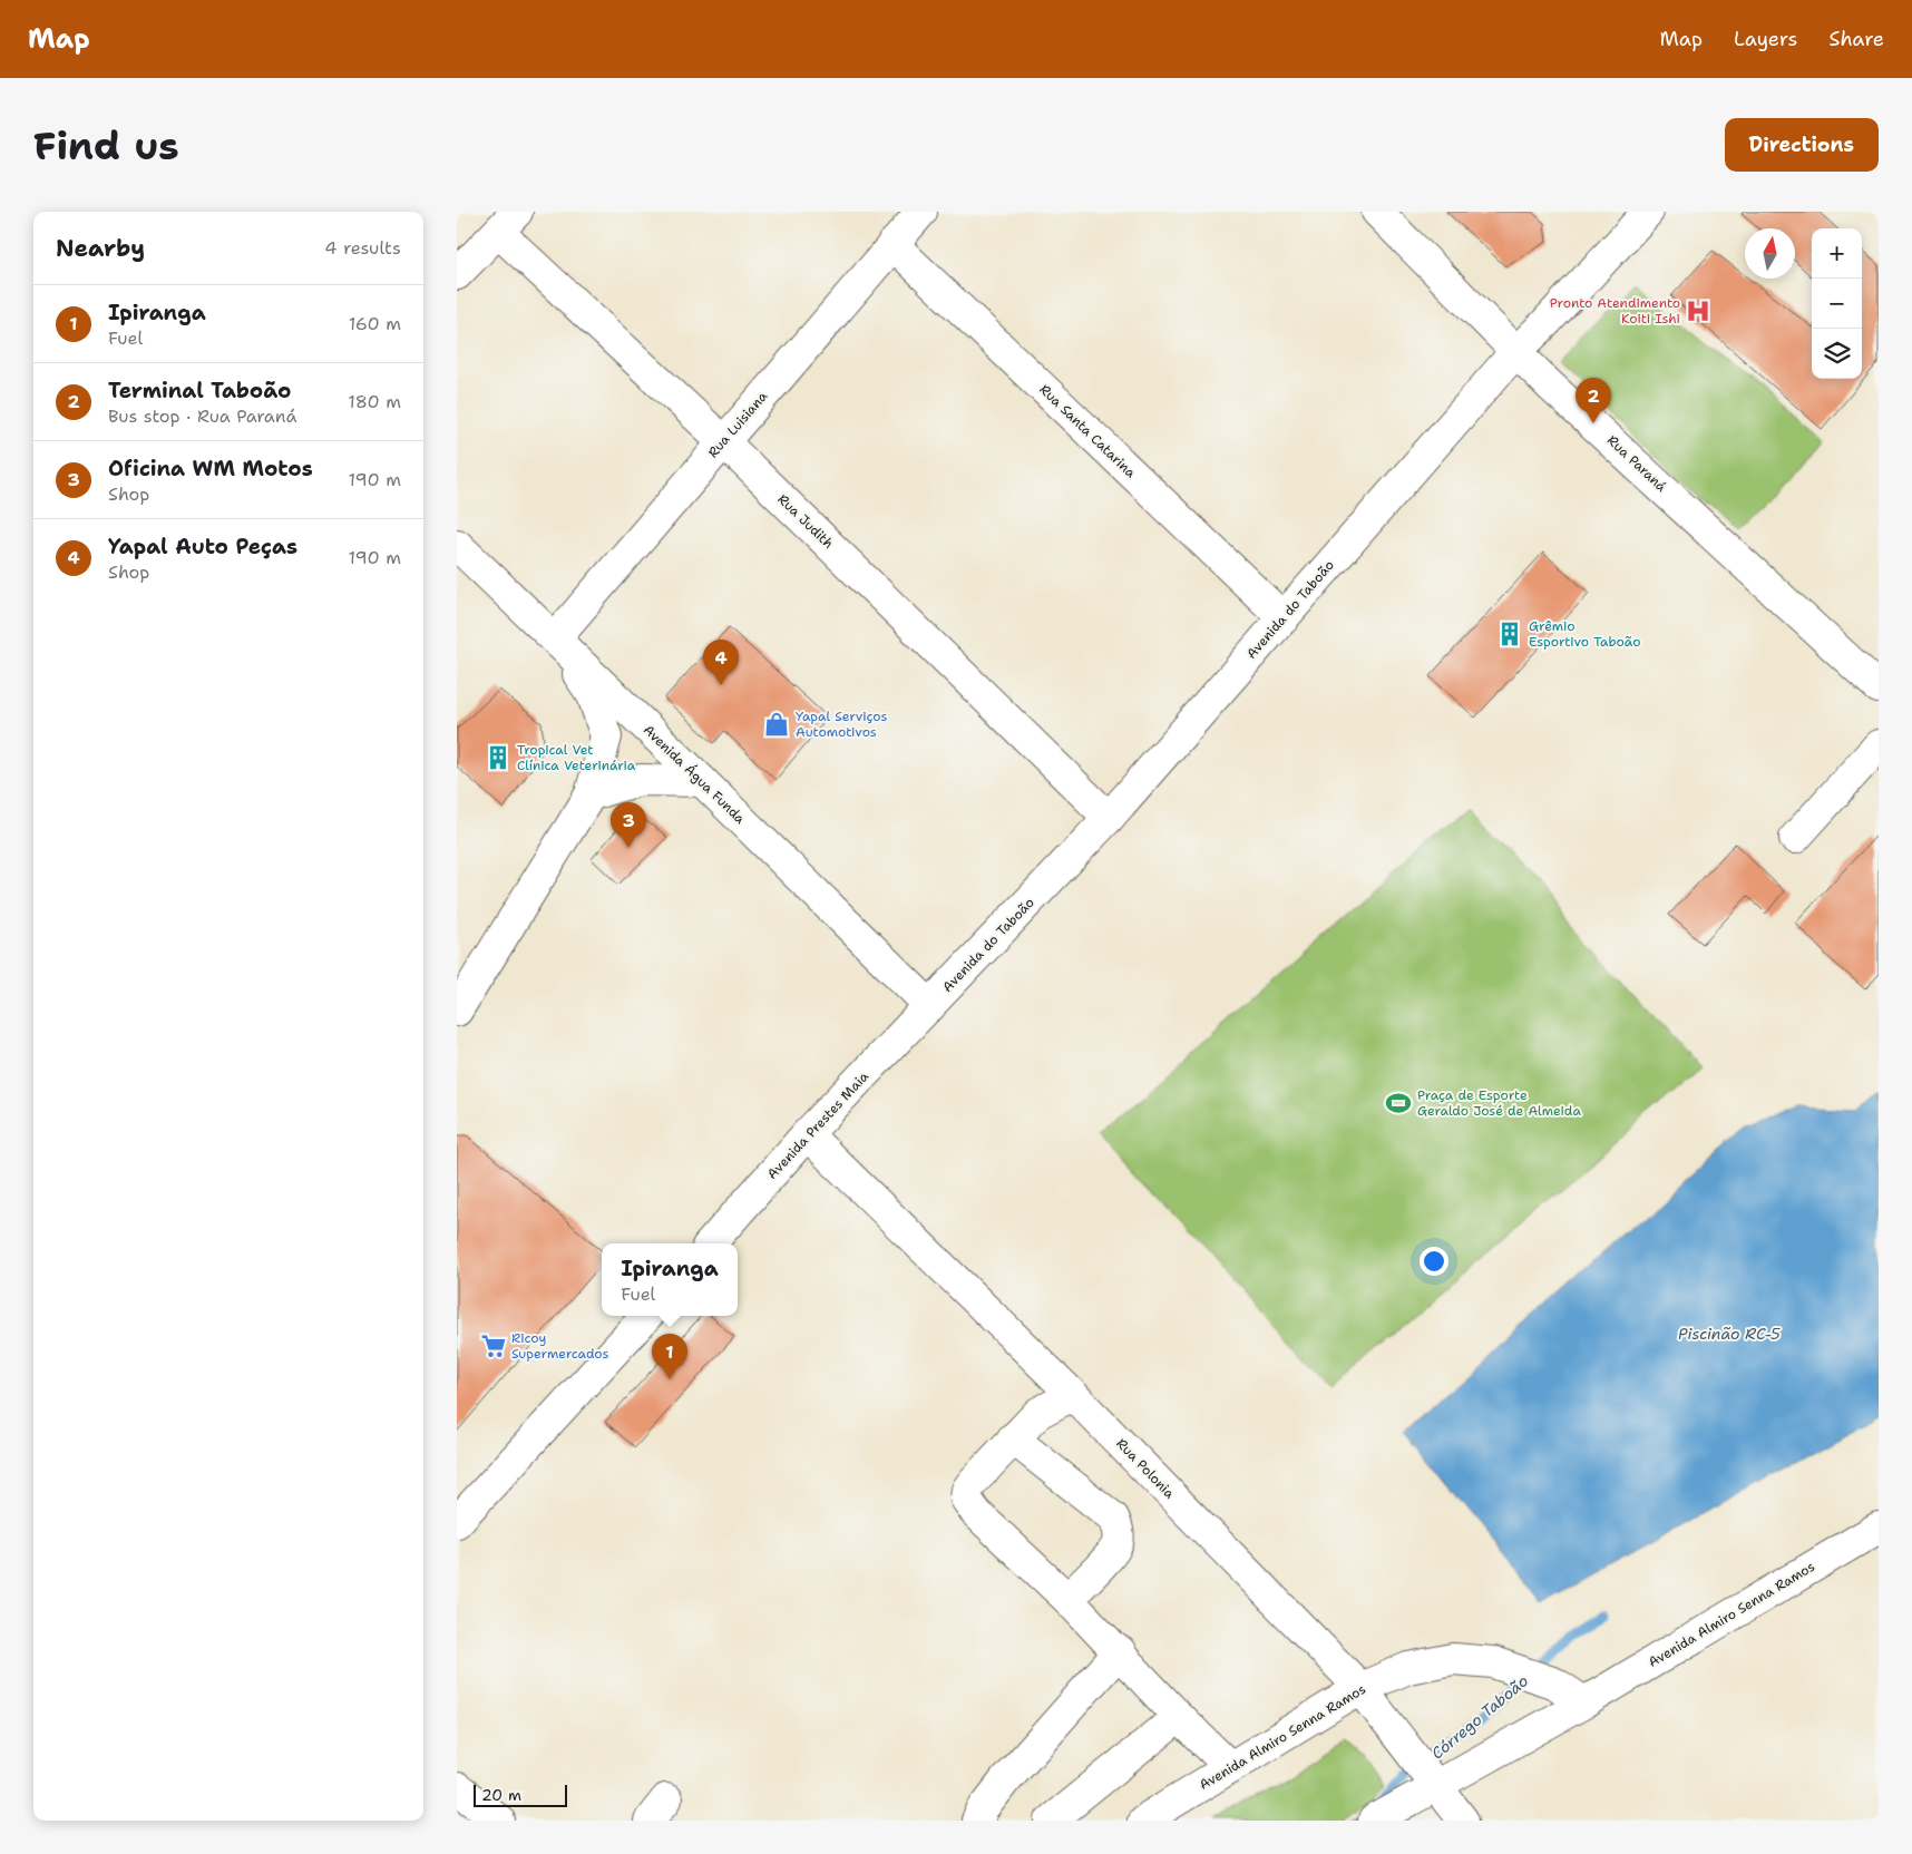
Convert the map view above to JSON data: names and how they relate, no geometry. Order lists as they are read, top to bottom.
{
  "streets": {
    "street": [
      "Rua Luisiana",
      "Rua Santa Catarina",
      "Rua Paraná",
      "Rua Judith",
      "Avenida do Taboão",
      "Avenida Água Funda",
      "Avenida Prestes Maia",
      "Rua Polonia",
      "Avenida Almiro Senna Ramos"
    ]
  },
  "crossings": [
    ["Rua Luisiana", "Rua Santa Catarina"],
    ["Rua Luisiana", "Rua Judith"],
    ["Rua Luisiana", "Avenida Água Funda"],
    ["Rua Santa Catarina", "Avenida do Taboão"],
    ["Rua Paraná", "Avenida do Taboão"],
    ["Rua Judith", "Avenida do Taboão"],
    ["Avenida do Taboão", "Avenida Água Funda"],
    ["Avenida do Taboão", "Avenida Prestes Maia"],
    ["Avenida Água Funda", "Avenida Prestes Maia"],
    ["Avenida Prestes Maia", "Rua Polonia"],
    ["Rua Polonia", "Avenida Almiro Senna Ramos"]
  ],
  "water": ["Piscinão RC-5", "Córrego Taboão"],
  "places": {
    "hospital": ["Pronto Atendimento Koiti Ishi"],
    "building": ["Grêmio Esportivo Taboão", "Tropical Vet Clínica Veterinária"],
    "shop": ["Yapal Serviços Automotivos"],
    "sports": ["Praça de Esporte Geraldo José de Almeida"],
    "supermarket": ["Ricoy Supermercados"]
  },
  "scale_bar": "20 m",
  "north": "top",
  "page": {
    "header": "Map",
    "nav": ["Map", "Layers", "Share"],
    "buttons": "Directions",
    "title": "Find us",
    "heading": ["Nearby", "4 results"],
    "map_buttons": ["+", "−"],
    "list": [
      {
        "mark": "1",
        "name": "Ipiranga",
        "note": "Fuel",
        "value": "160 m"
      },
      {
        "mark": "2",
        "name": "Terminal Taboão",
        "note": "Bus stop · Rua Paraná",
        "value": "180 m"
      },
      {
        "mark": "3",
        "name": "Oficina WM Motos",
        "note": "Shop",
        "value": "190 m"
      },
      {
        "mark": "4",
        "name": "Yapal Auto Peças",
        "note": "Shop",
        "value": "190 m"
      }
    ],
    "pins": [
      "2",
      "4",
      "3",
      "1"
    ],
    "popup": ["Ipiranga", "Fuel"],
    "scale": "20 m"
  }
}
